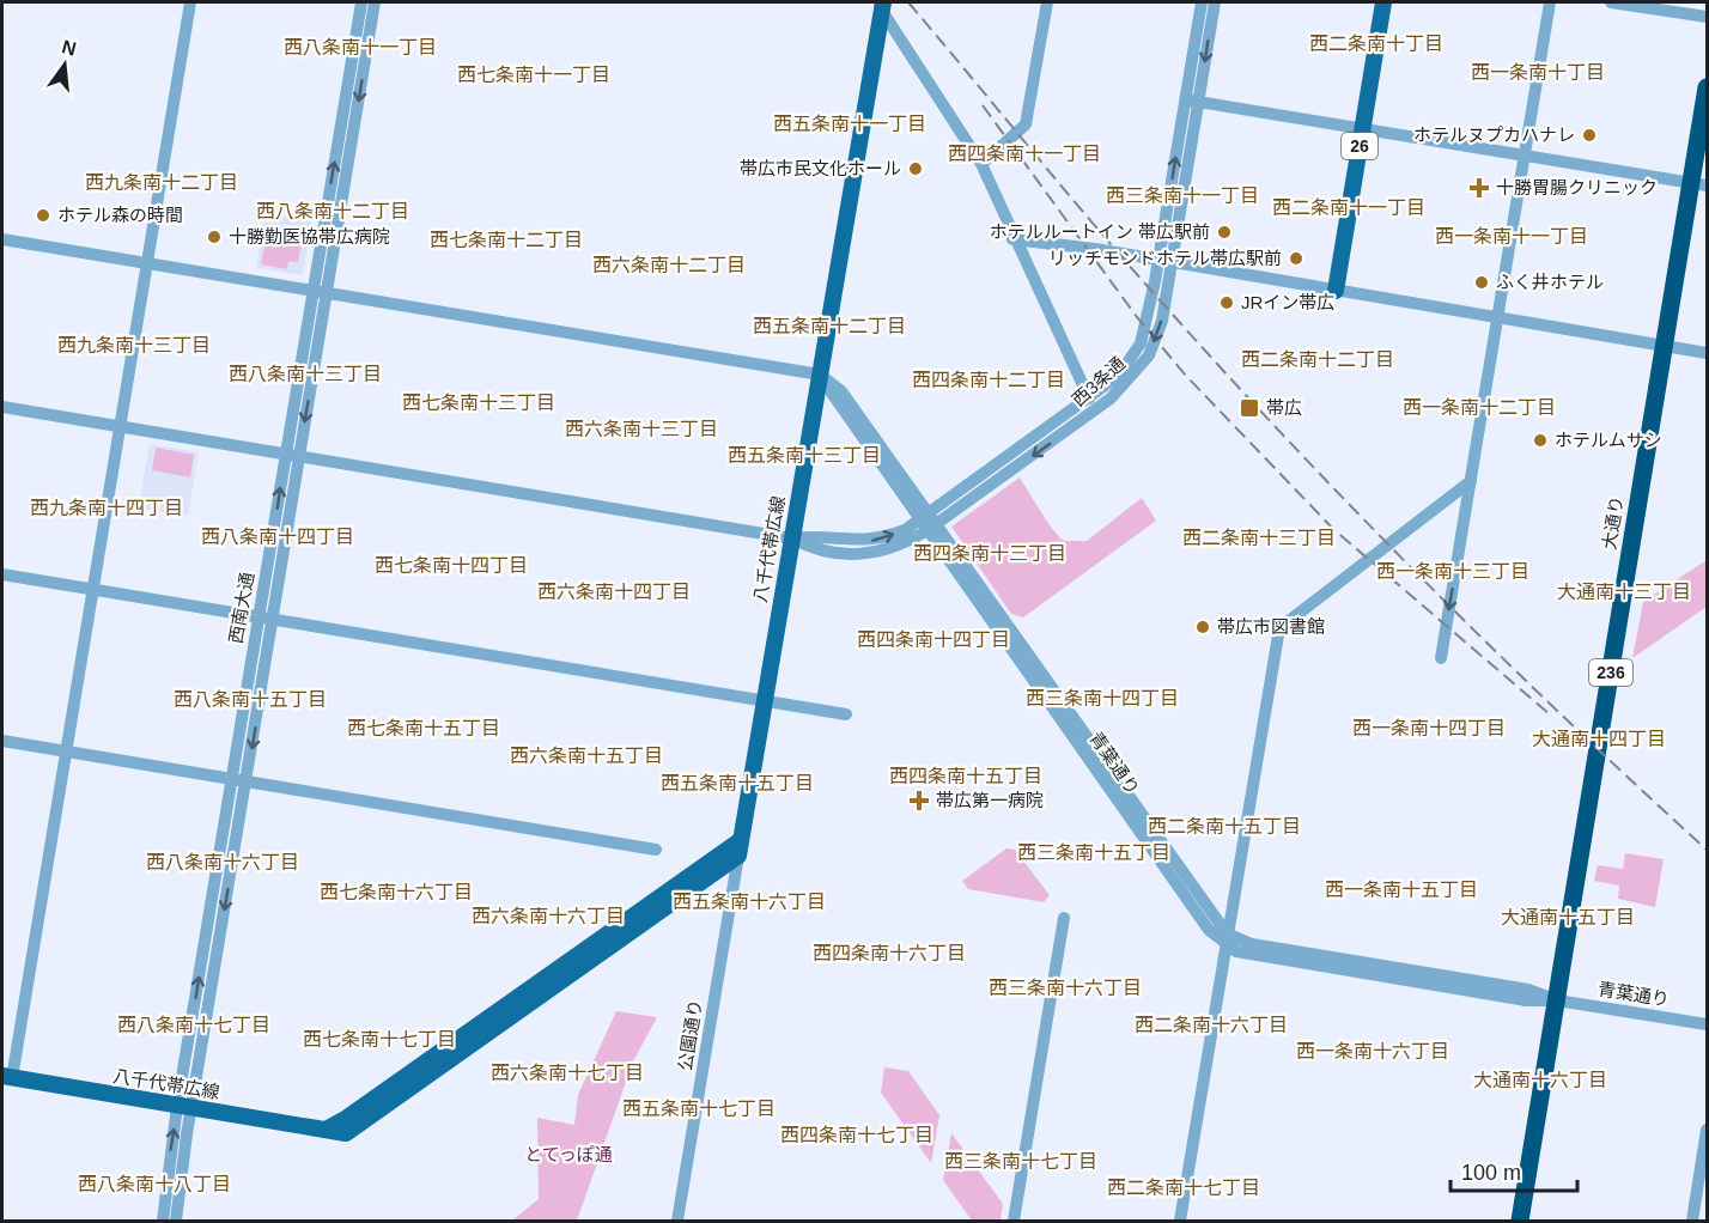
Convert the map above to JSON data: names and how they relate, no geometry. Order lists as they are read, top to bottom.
{
  "streets": {
    "highway": ["大通り", "236"],
    "main road": ["26", "八千代帯広線"],
    "street": [
      "西3条通",
      "西南大通",
      "青葉通り",
      "公園通り"
    ]
  },
  "crossings": [
    ["西3条通", "八千代帯広線"],
    ["西3条通", "西南大通"],
    ["西3条通", "青葉通り"],
    ["大通り", "青葉通り"],
    ["八千代帯広線", "西南大通"],
    ["八千代帯広線", "青葉通り"],
    ["八千代帯広線", "公園通り"]
  ],
  "districts": [
    "西二条南十丁目",
    "西八条南十一丁目",
    "西一条南十丁目",
    "西七条南十一丁目",
    "西五条南十一丁目",
    "西四条南十一丁目",
    "西九条南十二丁目",
    "西三条南十一丁目",
    "西二条南十一丁目",
    "西八条南十二丁目",
    "西一条南十一丁目",
    "西七条南十二丁目",
    "西六条南十二丁目",
    "西五条南十二丁目",
    "西九条南十三丁目",
    "西二条南十二丁目",
    "西八条南十三丁目",
    "西四条南十二丁目",
    "西七条南十三丁目",
    "西一条南十二丁目",
    "西六条南十三丁目",
    "西五条南十三丁目",
    "西九条南十四丁目",
    "西八条南十四丁目",
    "西二条南十三丁目",
    "西四条南十三丁目",
    "西七条南十四丁目",
    "西一条南十三丁目",
    "西六条南十四丁目",
    "大通南十三丁目",
    "西四条南十四丁目",
    "西三条南十四丁目",
    "西八条南十五丁目",
    "西七条南十五丁目",
    "西一条南十四丁目",
    "大通南十四丁目",
    "西六条南十五丁目",
    "西四条南十五丁目",
    "西五条南十五丁目",
    "西二条南十五丁目",
    "西三条南十五丁目",
    "西八条南十六丁目",
    "西一条南十五丁目",
    "西七条南十六丁目",
    "西五条南十六丁目",
    "西六条南十六丁目",
    "大通南十五丁目",
    "西四条南十六丁目",
    "西三条南十六丁目",
    "西八条南十七丁目",
    "西二条南十六丁目",
    "西七条南十七丁目",
    "西一条南十六丁目",
    "西六条南十七丁目",
    "大通南十六丁目",
    "西五条南十七丁目",
    "西四条南十七丁目",
    "西三条南十七丁目",
    "西八条南十八丁目",
    "西二条南十七丁目"
  ],
  "parks": ["とてっぽ通"],
  "places": {
    "other": [
      "ホテルヌプカハナレ",
      "帯広市民文化ホール",
      "ホテル森の時間",
      "ホテルルートイン 帯広駅前",
      "十勝勤医協帯広病院",
      "リッチモンドホテル帯広駅前",
      "ふく井ホテル",
      "JRイン帯広",
      "ホテルムサシ",
      "帯広市図書館"
    ],
    "health": ["十勝胃腸クリニック", "帯広第一病院"],
    "transit": ["帯広"]
  },
  "scale_bar": "100 m",
  "north": "top"
}
